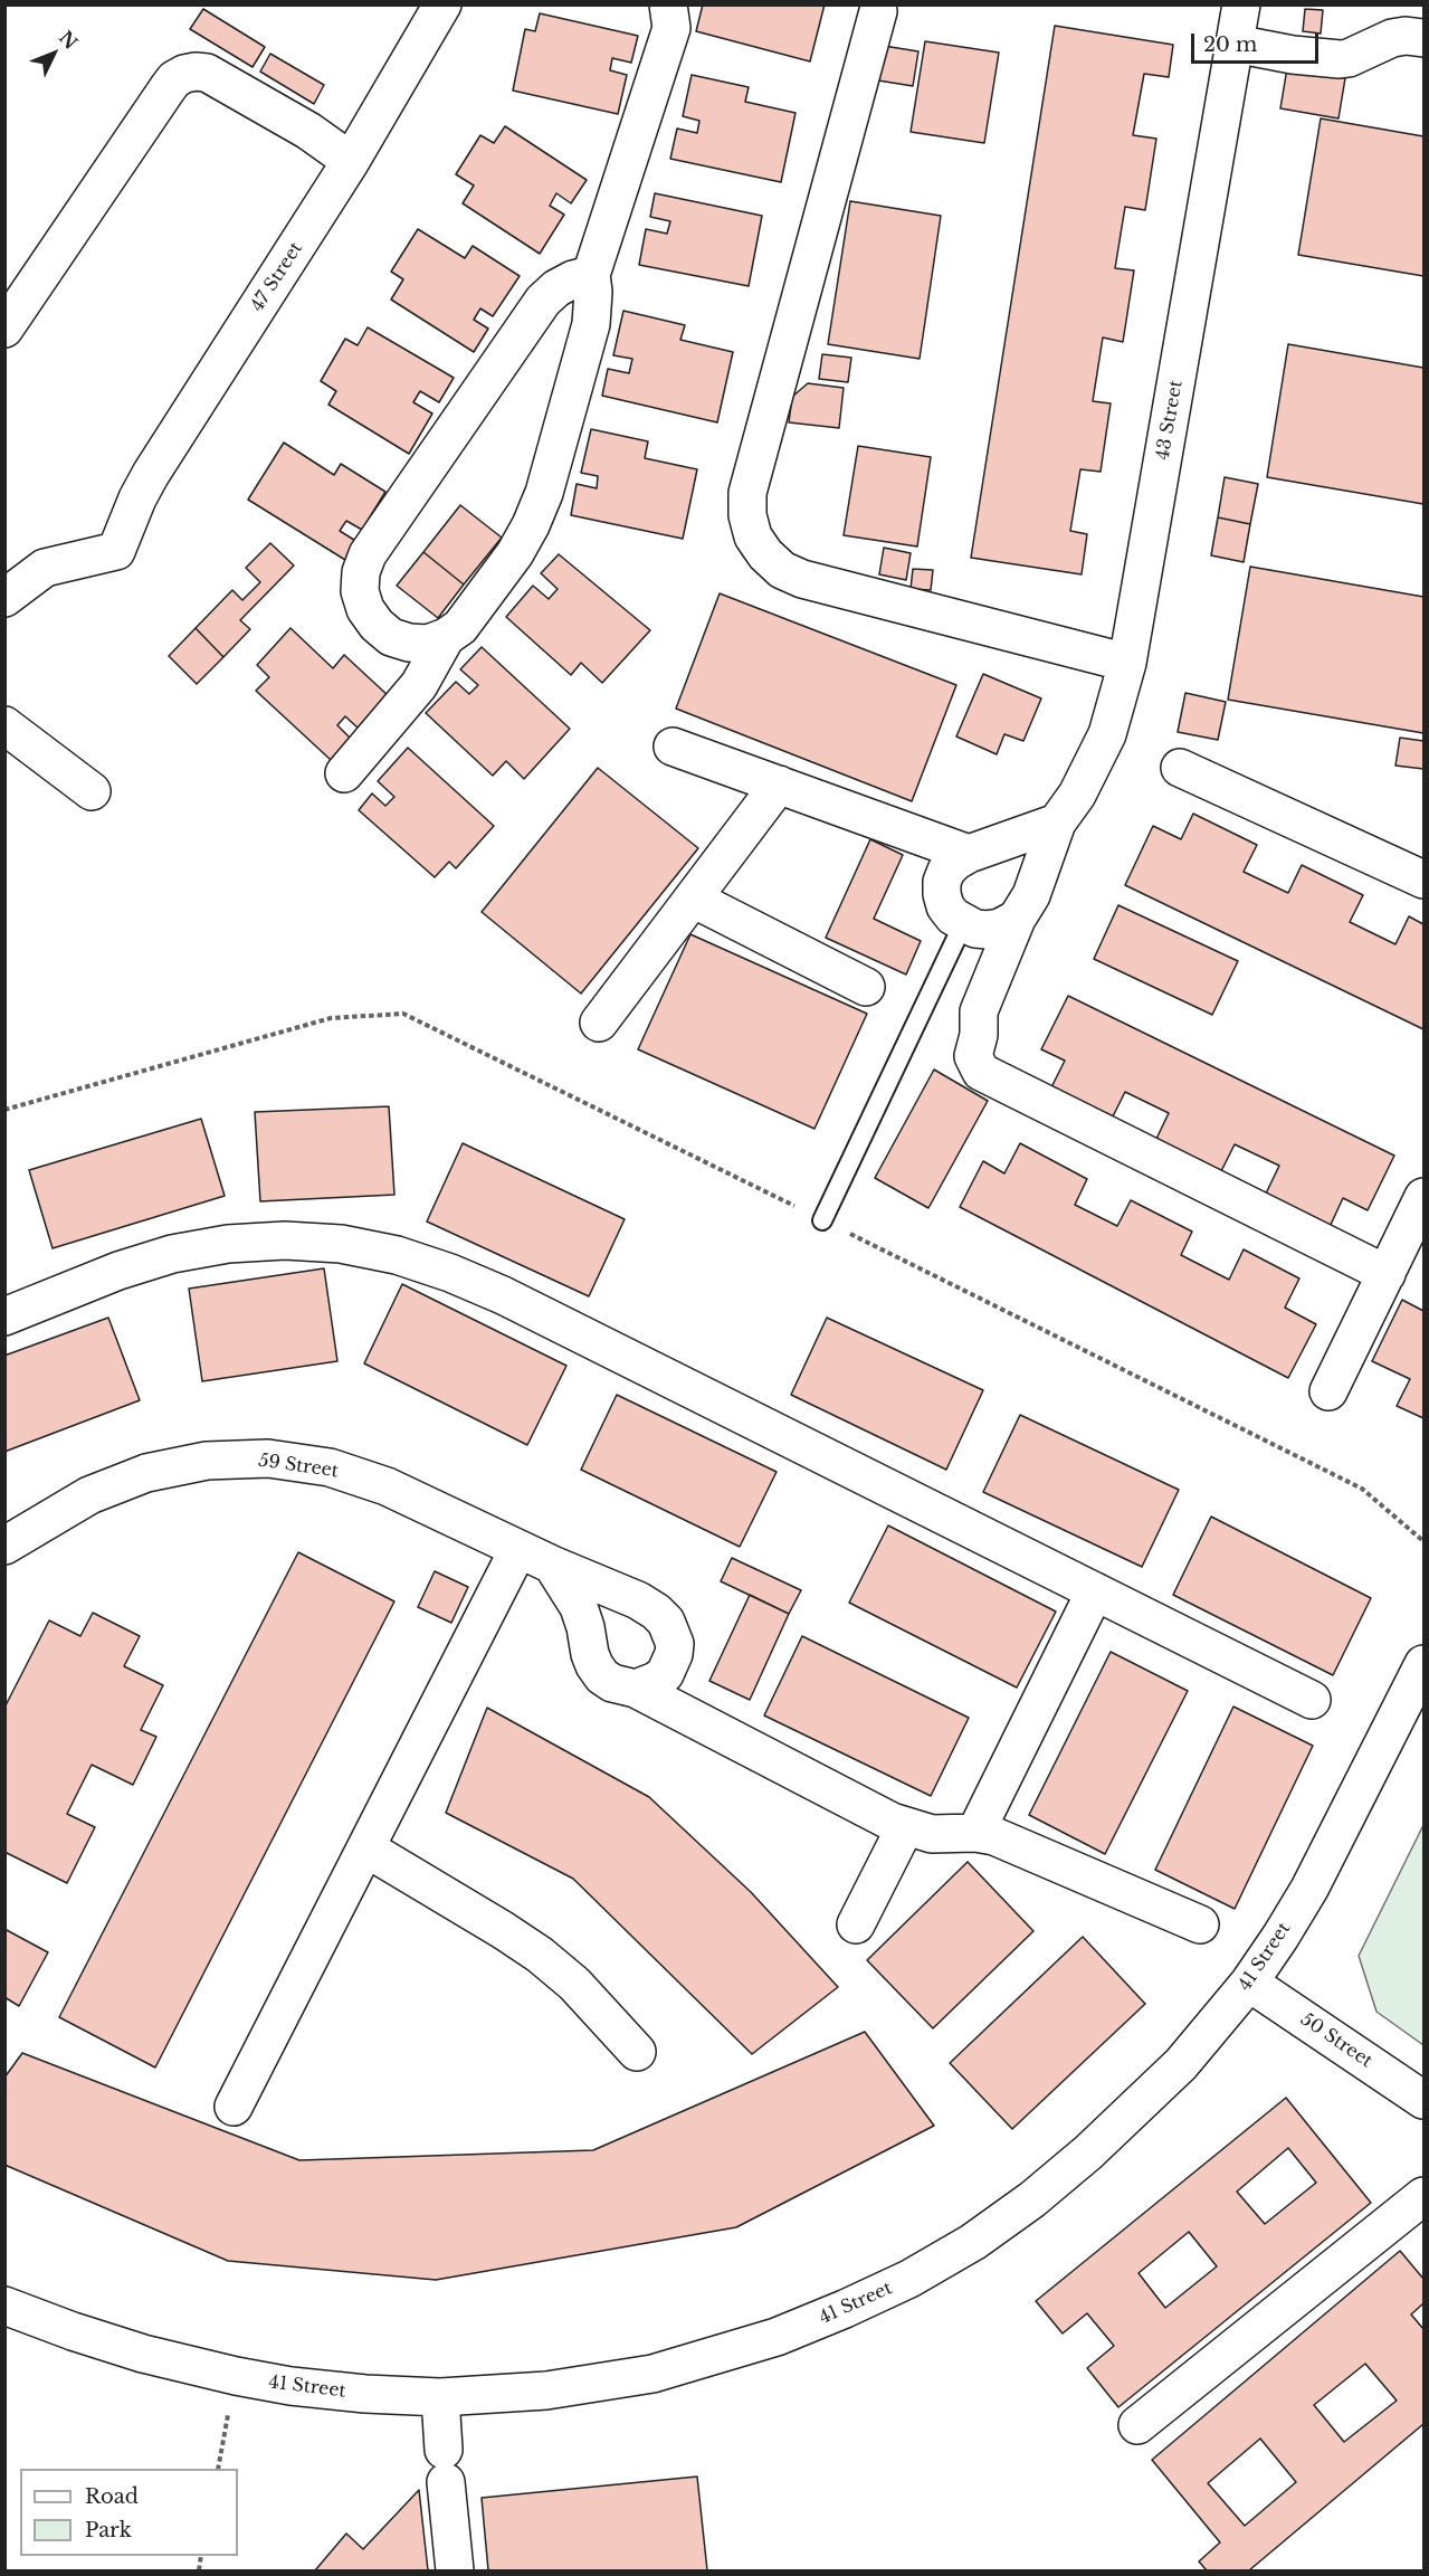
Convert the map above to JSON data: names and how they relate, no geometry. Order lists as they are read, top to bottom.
{
  "streets": {
    "street": [
      "47 Street",
      "43 Street",
      "59 Street",
      "41 Street",
      "50 Street"
    ]
  },
  "crossings": [
    ["41 Street", "50 Street"]
  ],
  "legend": ["Road", "Park"],
  "scale_bar": "20 m",
  "north": "top right"
}
